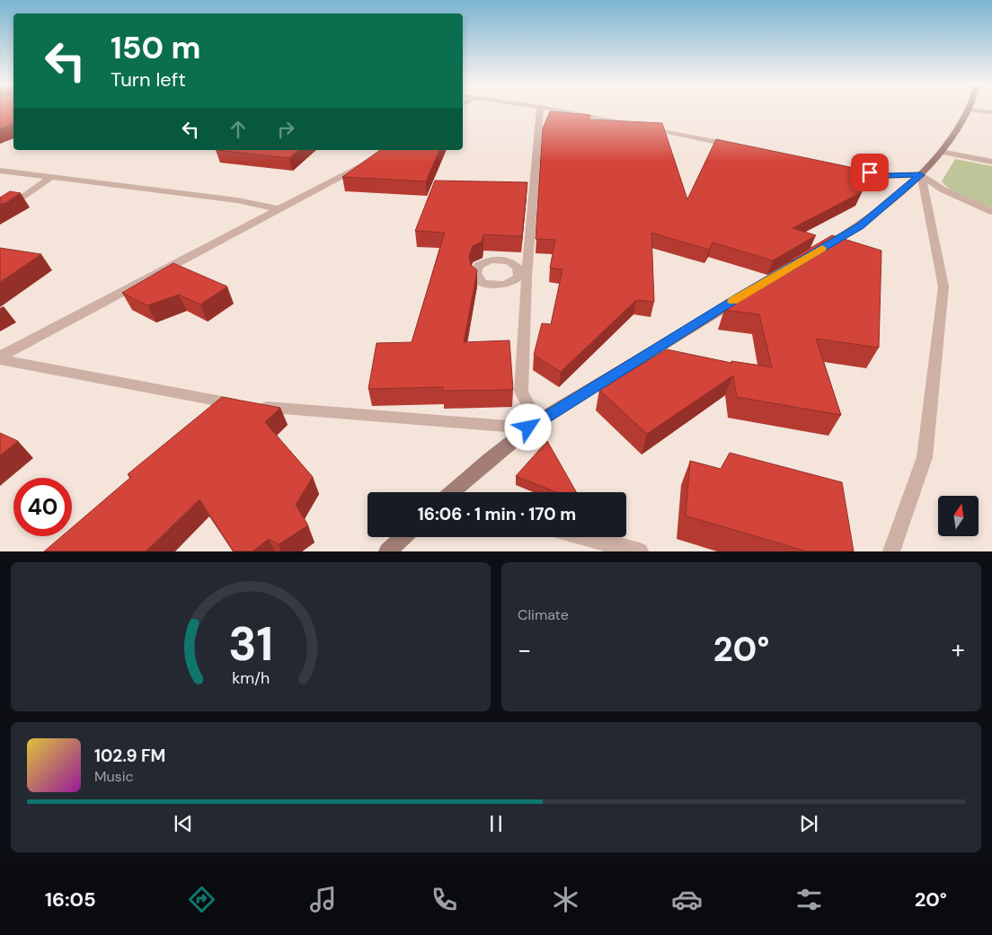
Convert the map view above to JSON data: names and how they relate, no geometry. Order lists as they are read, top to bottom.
{
  "north": "top",
  "page": {
    "turn": ["150 m", "Turn left"],
    "limit": "40",
    "trip": "16:06 · 1 min · 170 m",
    "tile": "Climate",
    "heat": ["−", "20°", "+"],
    "song": ["102.9 FM", "Music"],
    "tabs": ["16:05", "20°"],
    "gauge": ["31", "km/h"]
  }
}
